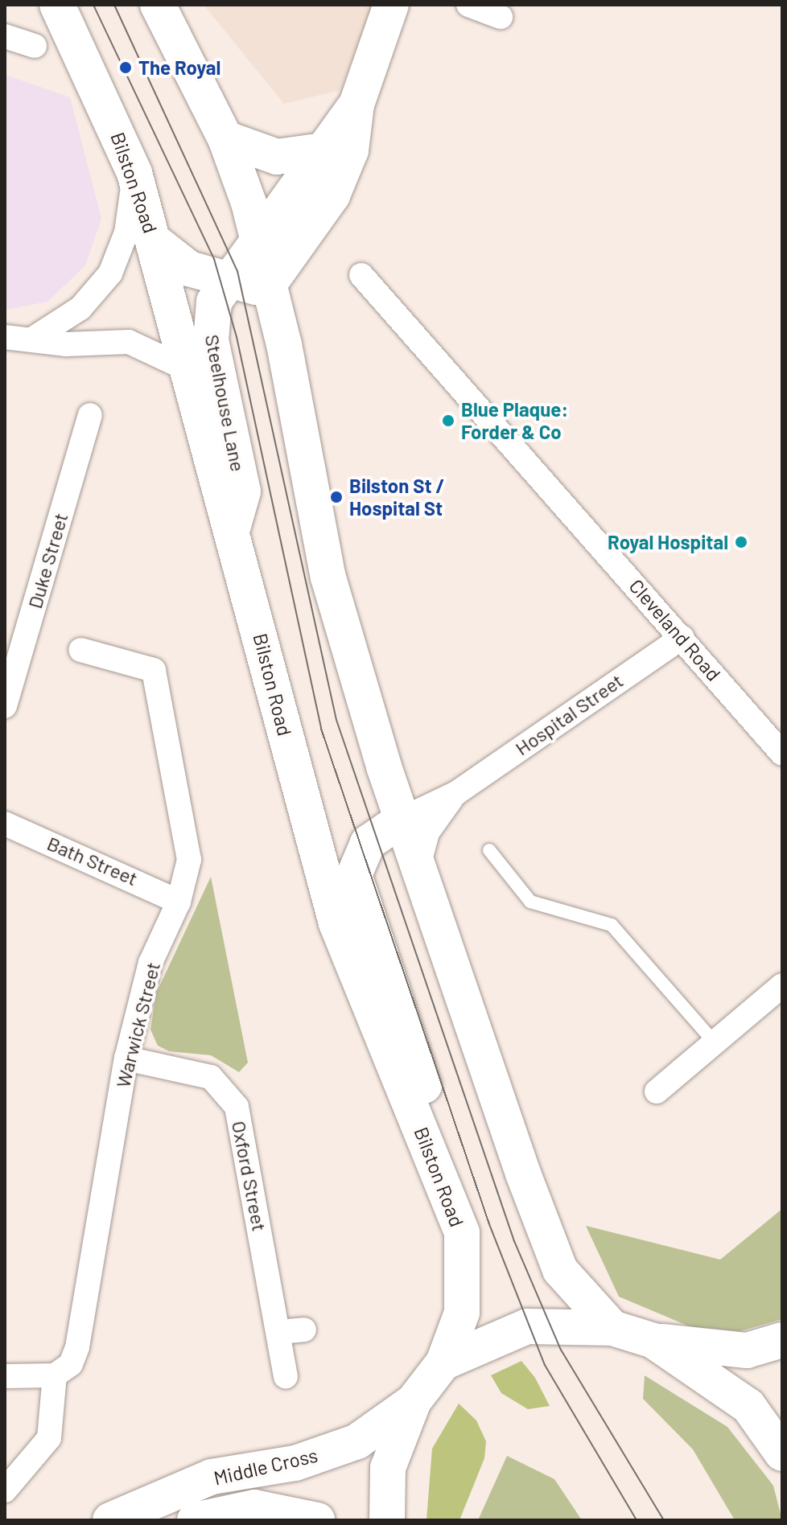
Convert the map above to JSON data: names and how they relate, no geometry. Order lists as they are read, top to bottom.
{
  "streets": {
    "main road": ["Bilston Road", "Steelhouse Lane", "Middle Cross"],
    "street": [
      "Duke Street",
      "Cleveland Road",
      "Hospital Street",
      "Bath Street",
      "Warwick Street",
      "Oxford Street"
    ]
  },
  "crossings": [
    ["Bilston Road", "Steelhouse Lane"],
    ["Cleveland Road", "Hospital Street"],
    ["Bath Street", "Warwick Street"],
    ["Warwick Street", "Oxford Street"]
  ],
  "places": [
    "The Royal",
    "Blue Plaque: Forder & Co",
    "Bilston St / Hospital St",
    "Royal Hospital"
  ]
}
